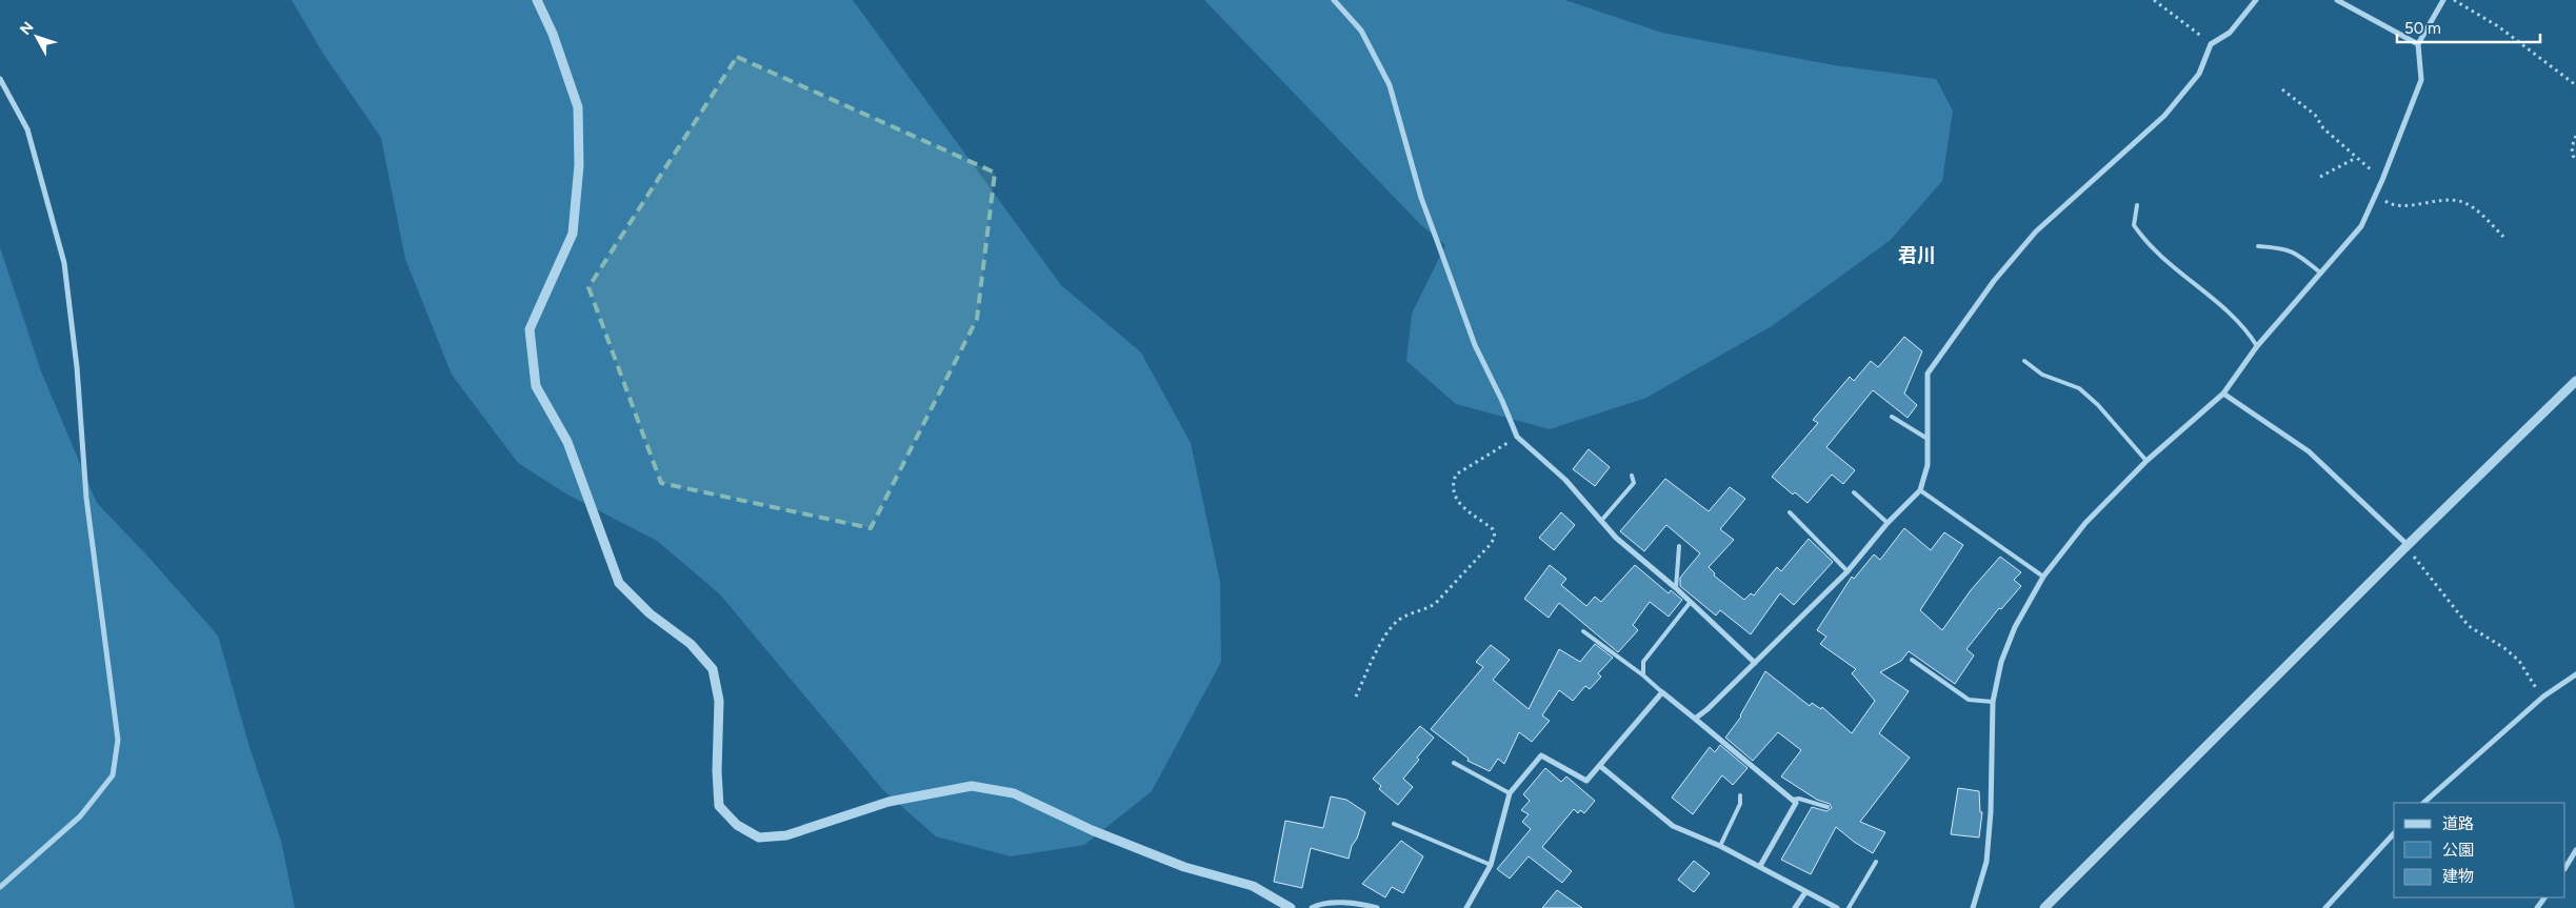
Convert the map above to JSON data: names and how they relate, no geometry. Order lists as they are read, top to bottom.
{
  "districts": ["君川"],
  "legend": ["道路", "公園", "建物"],
  "scale_bar": "50 m",
  "north": "top left"
}
